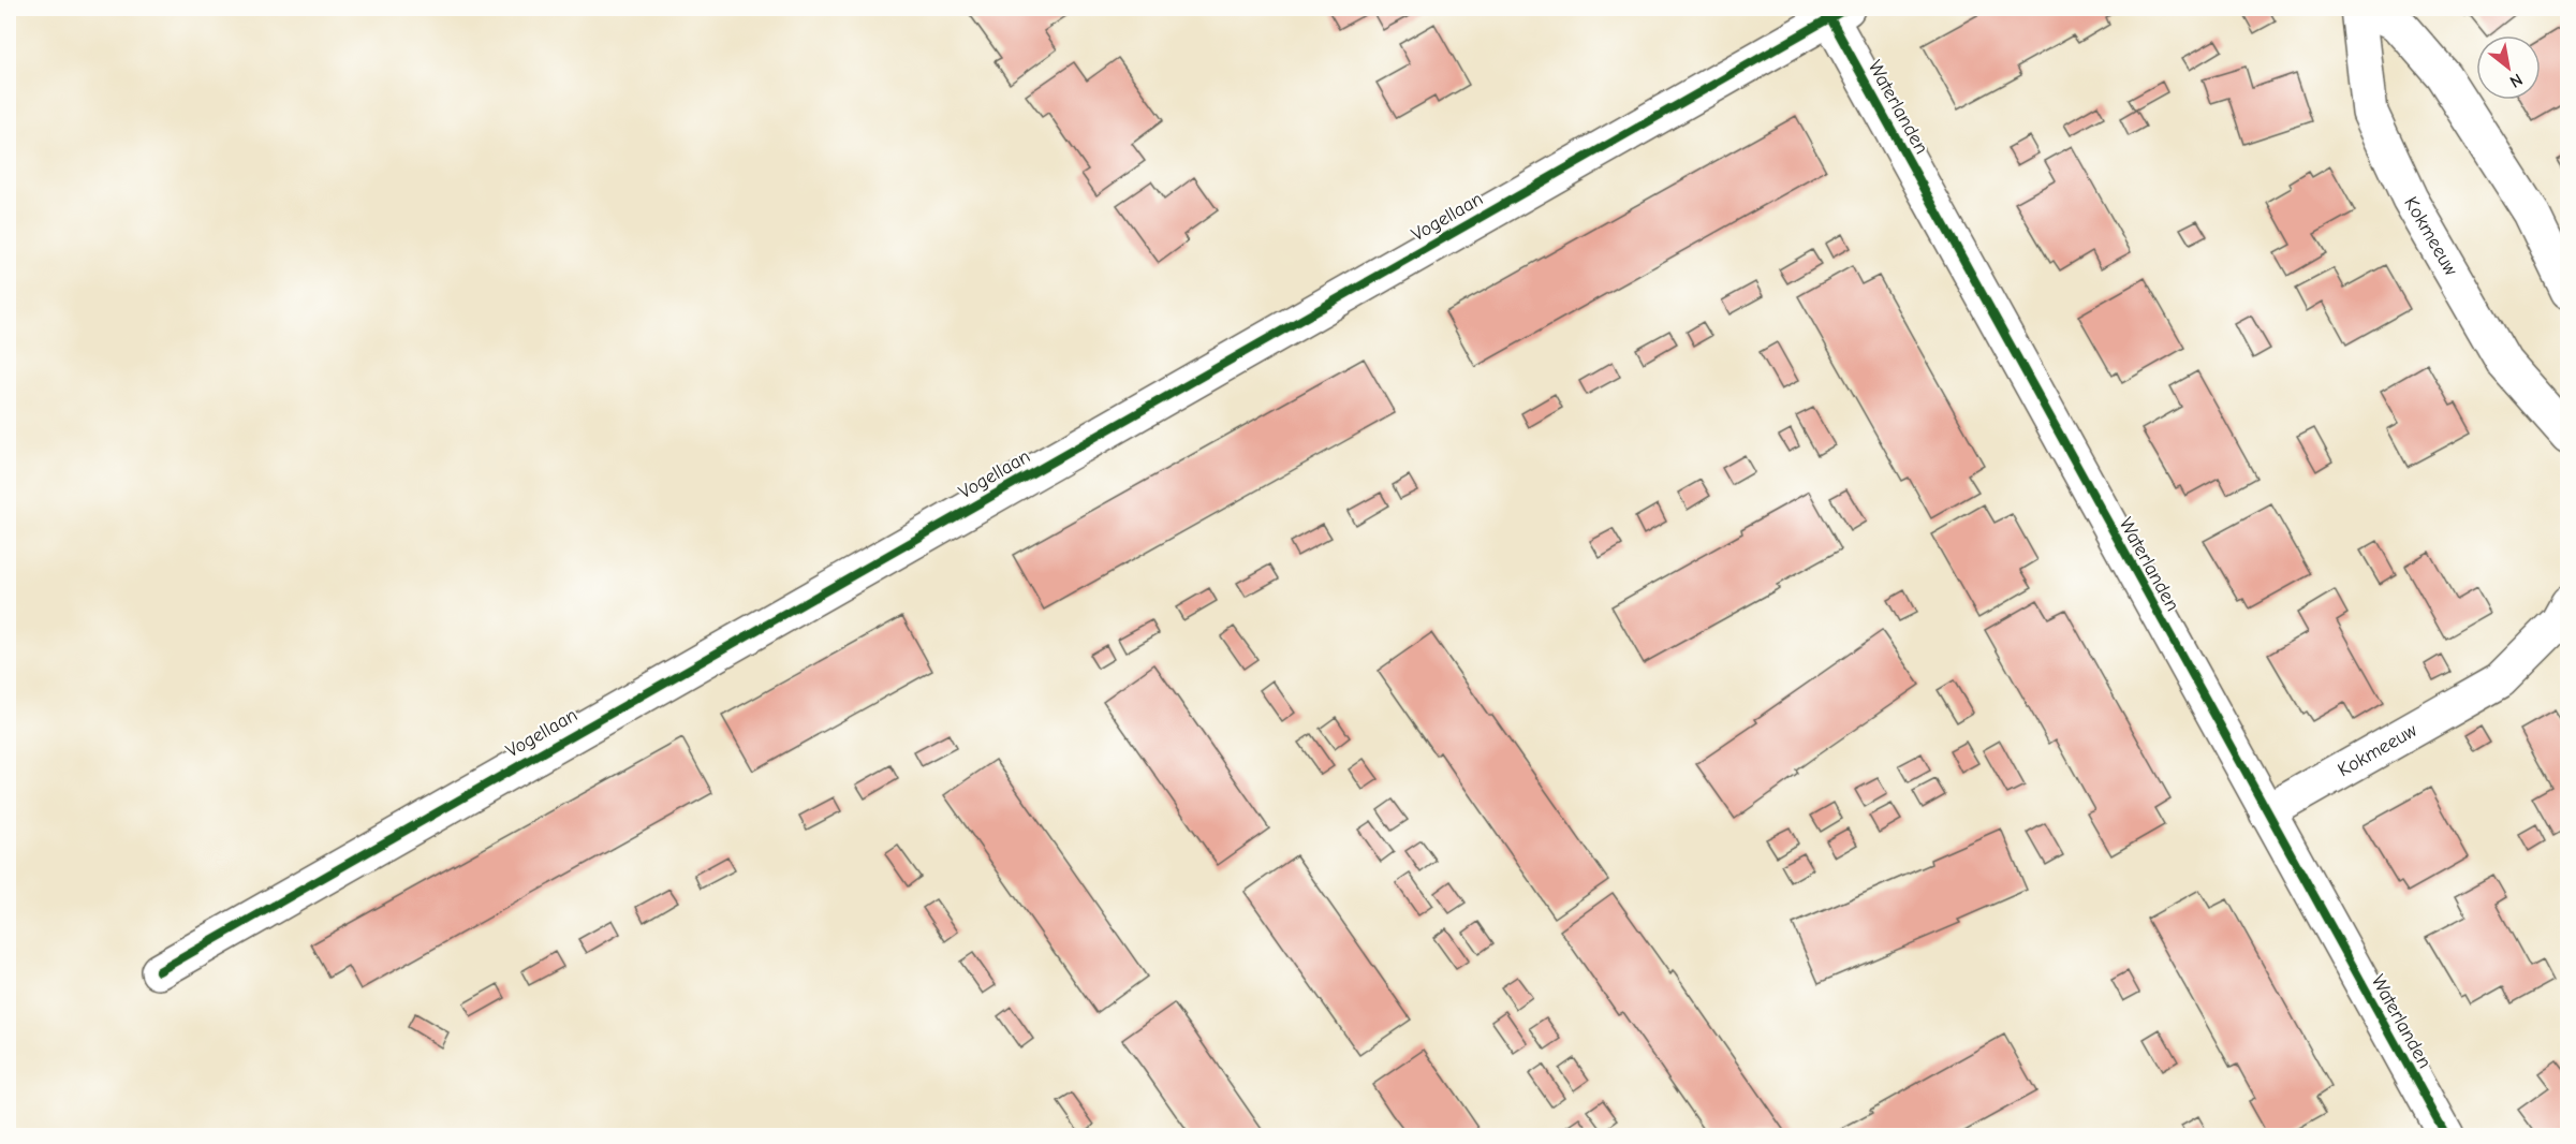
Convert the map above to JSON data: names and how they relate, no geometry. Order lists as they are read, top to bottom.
{
  "streets": {
    "street": ["Waterlanden", "Vogellaan", "Kokmeeuw"]
  },
  "crossings": [
    ["Waterlanden", "Vogellaan"],
    ["Waterlanden", "Kokmeeuw"]
  ],
  "north": "bottom right"
}
